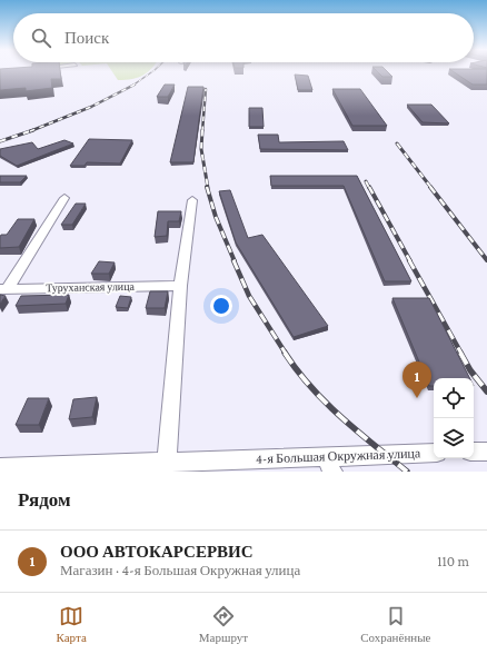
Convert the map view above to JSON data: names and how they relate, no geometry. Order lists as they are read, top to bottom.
{
  "streets": {
    "street": ["Туруханская улица", "4-я Большая Окружная улица"]
  },
  "page": {
    "search": "Поиск",
    "pins": "1",
    "heading": "Рядом",
    "list": [
      {
        "mark": "1",
        "name": "ООО АВТОКАРСЕРВИС",
        "note": "Магазин · 4-я Большая Окружная улица",
        "value": "110 m"
      }
    ],
    "nav": ["Карта", "Маршрут", "Сохранённые"]
  }
}
